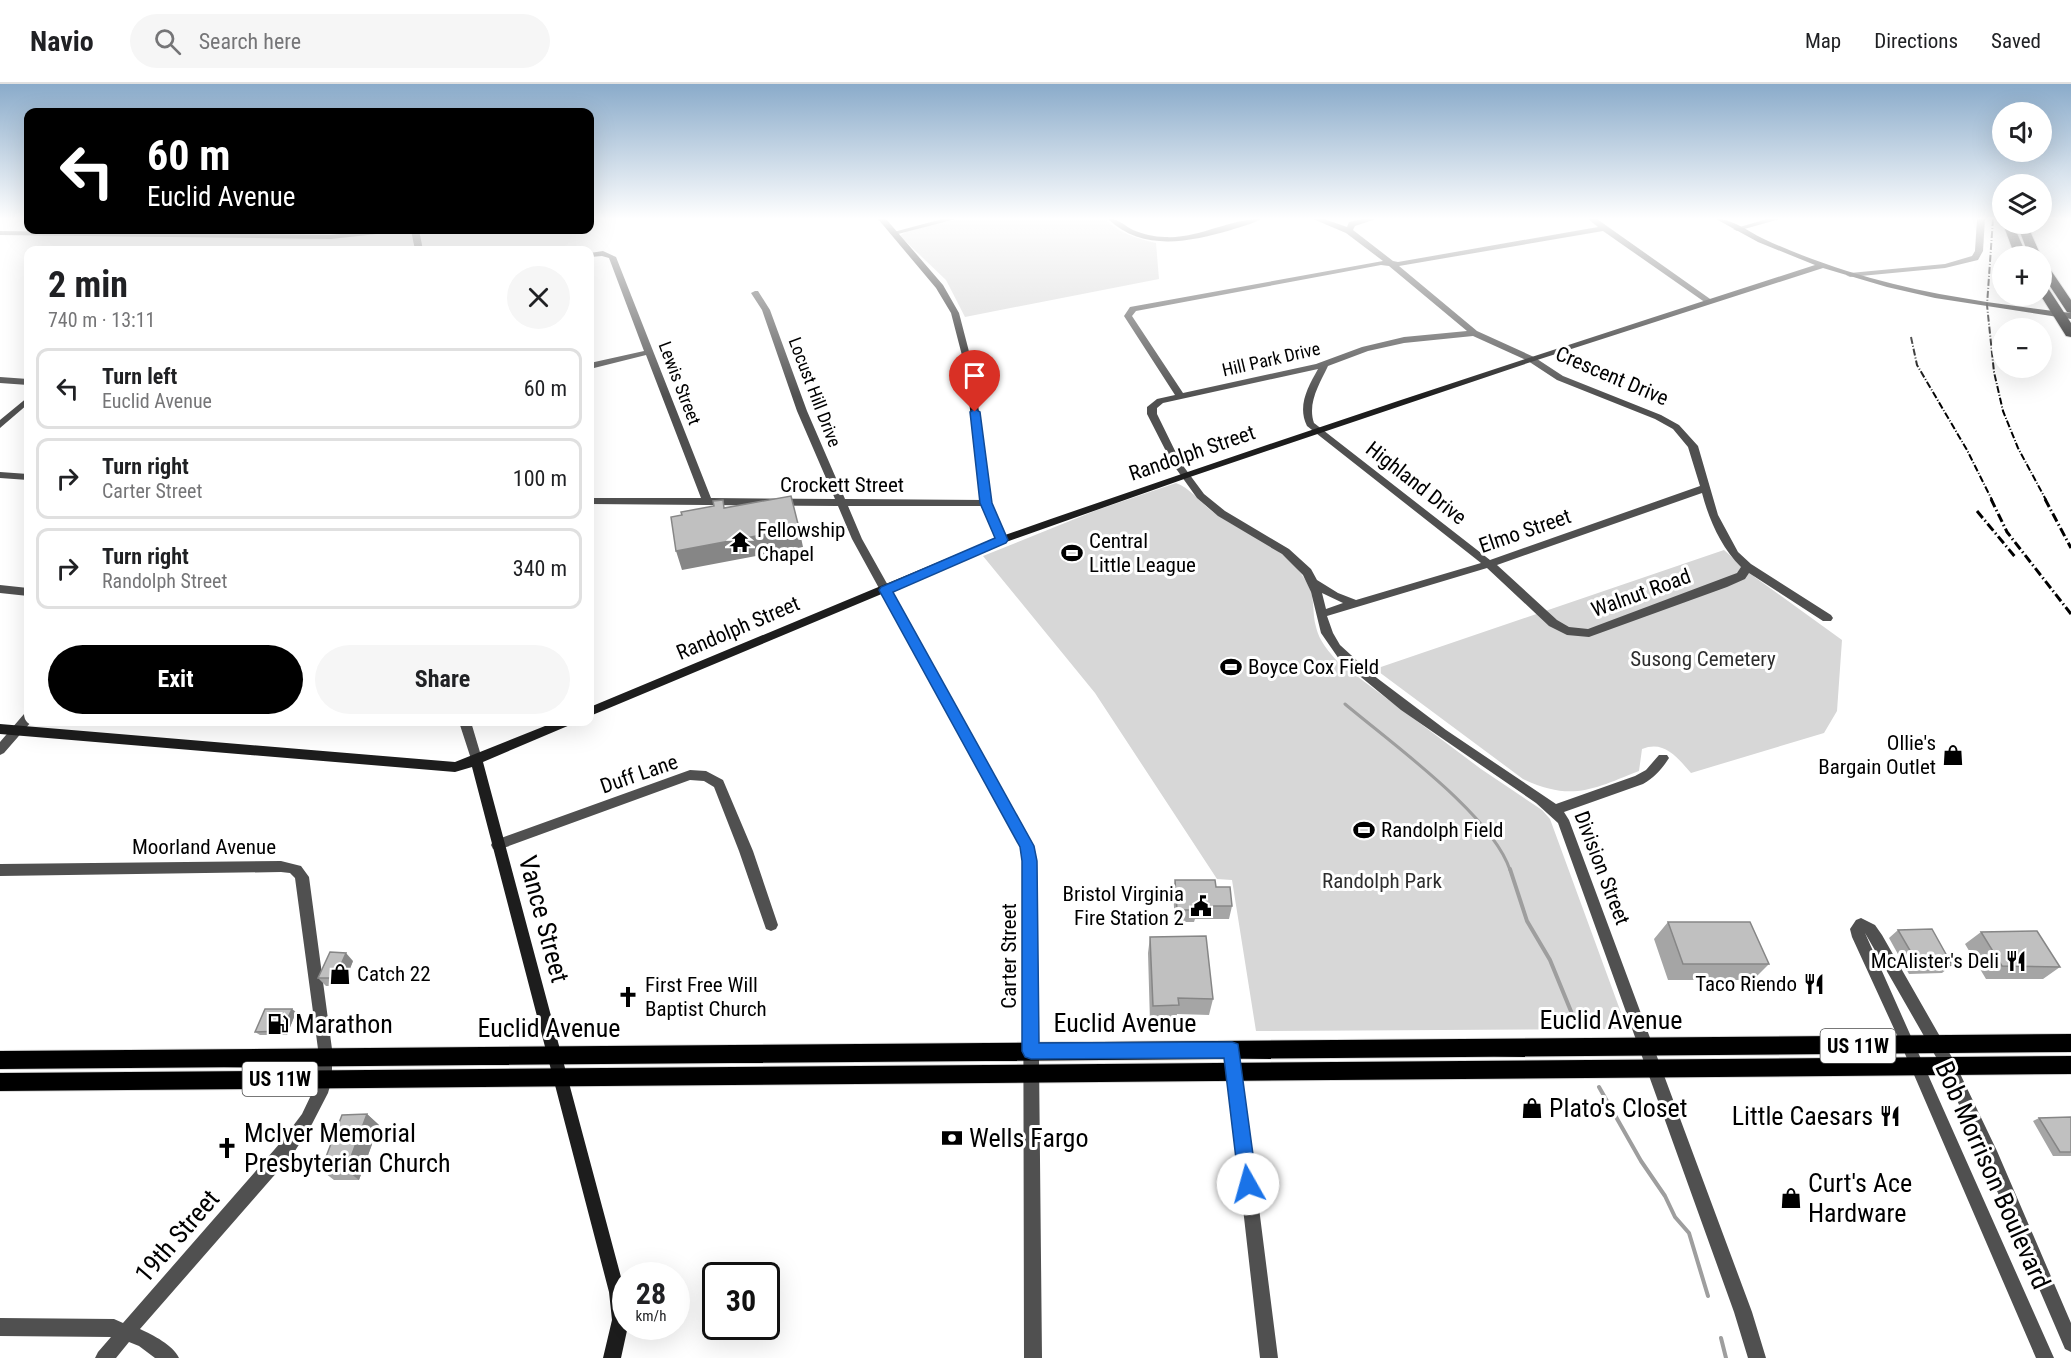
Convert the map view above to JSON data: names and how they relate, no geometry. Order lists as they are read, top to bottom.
{
  "streets": {
    "main road": ["Euclid Avenue", "US 11W"],
    "street": [
      "Hill Park Drive",
      "Crescent Drive",
      "Lewis Street",
      "Locust Hill Drive",
      "Randolph Street",
      "Highland Drive",
      "Crockett Street",
      "Elmo Street",
      "Walnut Road",
      "Duff Lane",
      "Moorland Avenue",
      "Division Street",
      "Vance Street",
      "Carter Street",
      "Bob Morrison Boulevard",
      "19th Street"
    ]
  },
  "crossings": [
    ["Hill Park Drive", "Crescent Drive"],
    ["Hill Park Drive", "Randolph Street"],
    ["Hill Park Drive", "Division Street"],
    ["Crescent Drive", "Randolph Street"],
    ["Crescent Drive", "Elmo Street"],
    ["Crescent Drive", "Walnut Road"],
    ["Lewis Street", "Crockett Street"],
    ["Locust Hill Drive", "Randolph Street"],
    ["Locust Hill Drive", "Crockett Street"],
    ["Locust Hill Drive", "Carter Street"],
    ["Randolph Street", "Highland Drive"],
    ["Randolph Street", "Division Street"],
    ["Randolph Street", "Carter Street"],
    ["Highland Drive", "Elmo Street"],
    ["Highland Drive", "Walnut Road"],
    ["Elmo Street", "Division Street"],
    ["Duff Lane", "Vance Street"],
    ["Moorland Avenue", "Euclid Avenue"],
    ["Moorland Avenue", "19th Street"],
    ["Division Street", "Euclid Avenue"],
    ["Division Street", "US 11W"],
    ["Vance Street", "Euclid Avenue"],
    ["Vance Street", "US 11W"],
    ["Carter Street", "Euclid Avenue"],
    ["Carter Street", "US 11W"],
    ["Euclid Avenue", "Bob Morrison Boulevard"],
    ["Euclid Avenue", "19th Street"],
    ["US 11W", "Bob Morrison Boulevard"],
    ["US 11W", "19th Street"]
  ],
  "parks": ["Susong Cemetery", "Randolph Park"],
  "places": {
    "temple": ["Fellowship Chapel"],
    "sports": ["Central Little League", "Boyce Cox Field", "Randolph Field"],
    "shop": [
      "Ollie's Bargain Outlet",
      "Catch 22",
      "Plato's Closet",
      "Curt's Ace Hardware"
    ],
    "public building": ["Bristol Virginia Fire Station 2"],
    "restaurant": ["McAlister's Deli", "Taco Riendo", "Little Caesars"],
    "church": ["First Free Will Baptist Church", "McIver Memorial Presbyterian Church"],
    "fuel station": ["Marathon"],
    "bank": ["Wells Fargo"]
  },
  "page": {
    "header": "Navio",
    "search": "Search here",
    "nav": ["Map", "Directions", "Saved"],
    "map_buttons": ["+", "−"],
    "turn": ["60 m", "Euclid Avenue"],
    "heading": ["2 min", "740 m · 13:11"],
    "list": [
      {
        "name": "Turn left",
        "note": "Euclid Avenue",
        "value": "60 m"
      },
      {
        "name": "Turn right",
        "note": "Carter Street",
        "value": "100 m"
      },
      {
        "name": "Turn right",
        "note": "Randolph Street",
        "value": "340 m"
      }
    ],
    "buttons": ["Exit", "Share"],
    "speed": "28 km/h",
    "limit": "30"
  }
}
